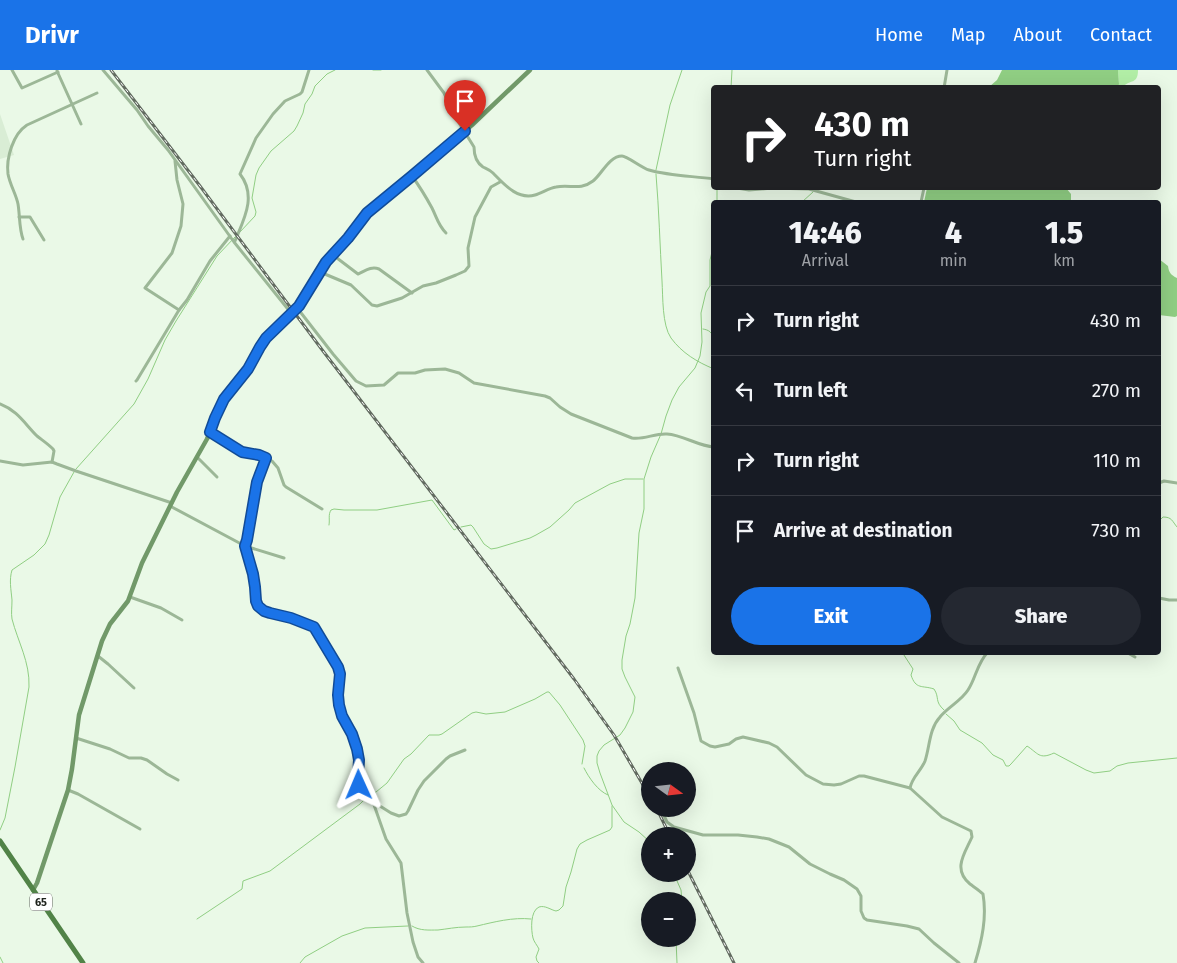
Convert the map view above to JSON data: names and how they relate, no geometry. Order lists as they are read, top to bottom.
{
  "streets": {
    "main road": ["65"]
  },
  "north": "right",
  "page": {
    "header": "Drivr",
    "nav": [
      "Home",
      "Map",
      "About",
      "Contact"
    ],
    "turn": ["430 m", "Turn right"],
    "eta": [
      "14:46",
      "Arrival",
      "4",
      "min",
      "1.5",
      "km"
    ],
    "list": [
      {
        "name": "Turn right",
        "value": "430 m"
      },
      {
        "name": "Turn left",
        "value": "270 m"
      },
      {
        "name": "Turn right",
        "value": "110 m"
      },
      {
        "name": "Arrive at destination",
        "value": "730 m"
      }
    ],
    "buttons": ["Exit", "Share"],
    "map_buttons": ["+", "−"]
  }
}
